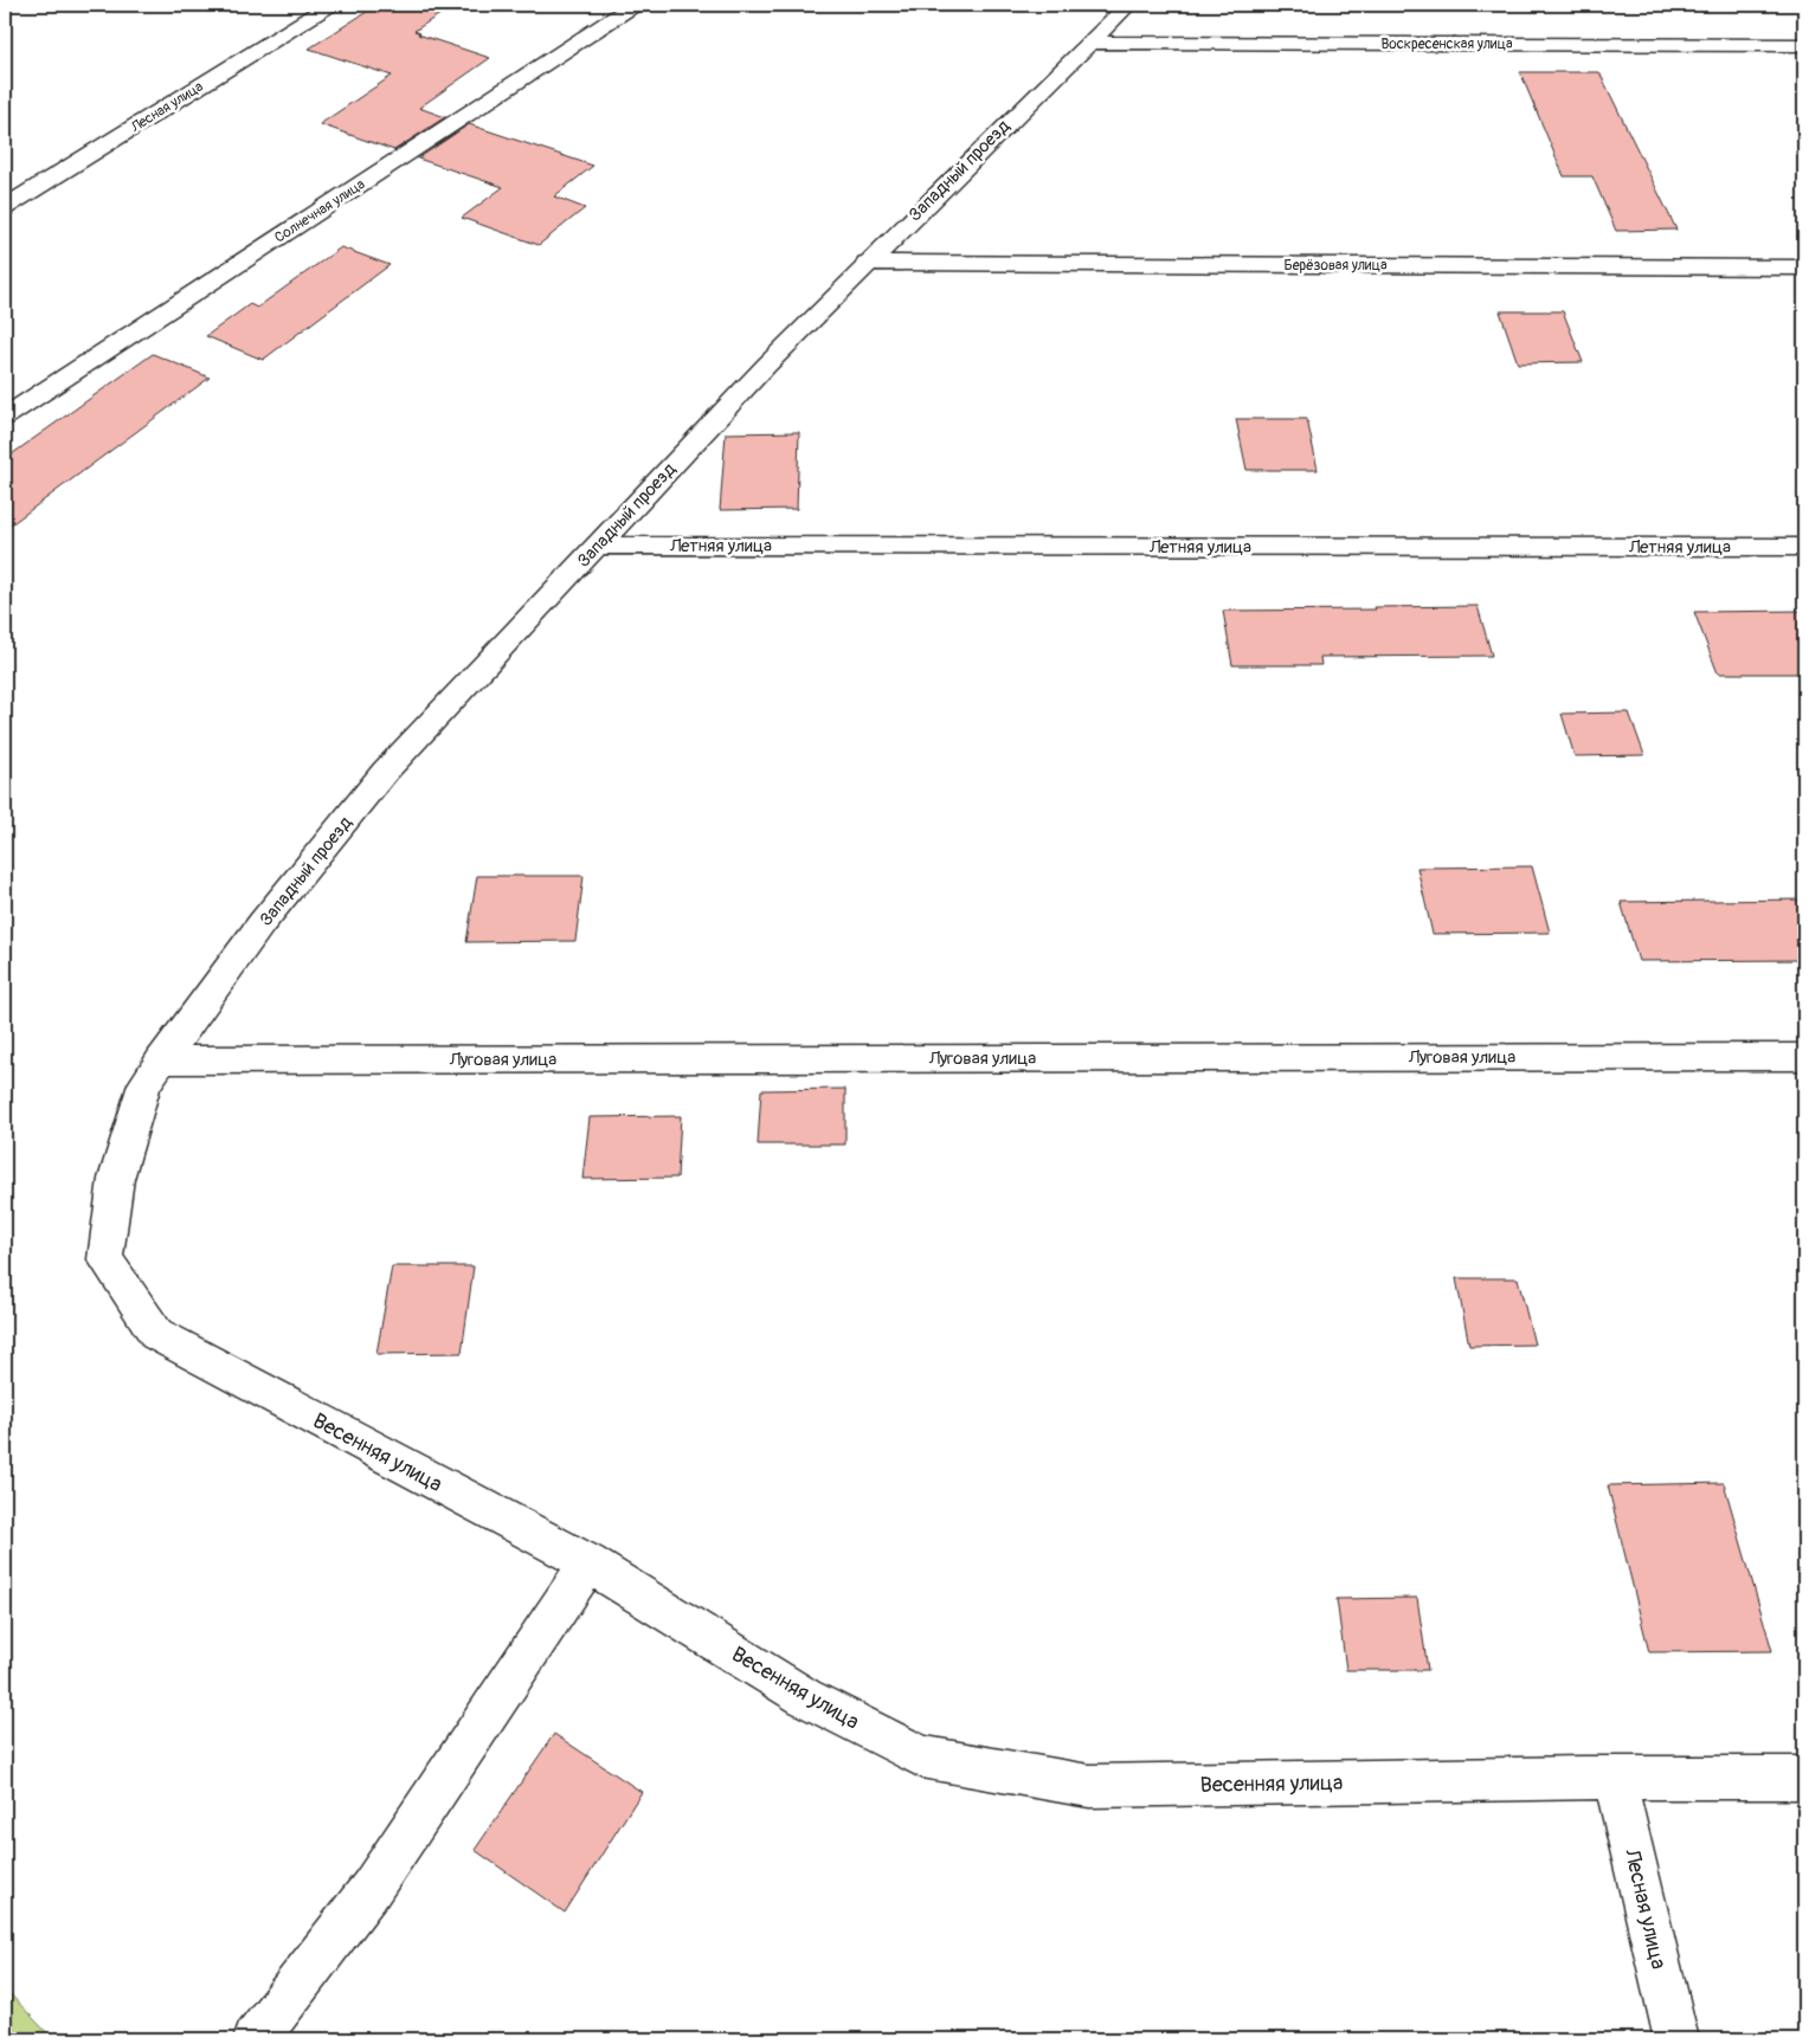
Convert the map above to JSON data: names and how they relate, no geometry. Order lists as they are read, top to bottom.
{
  "streets": {
    "street": [
      "Воскресенская улица",
      "Лесная улица",
      "Западный проезд",
      "Солнечная улица",
      "Берёзовая улица",
      "Летняя улица",
      "Луговая улица",
      "Весенняя улица"
    ]
  },
  "crossings": [
    ["Воскресенская улица", "Западный проезд"],
    ["Лесная улица", "Весенняя улица"],
    ["Западный проезд", "Берёзовая улица"],
    ["Западный проезд", "Летняя улица"],
    ["Западный проезд", "Луговая улица"],
    ["Западный проезд", "Весенняя улица"],
    ["Луговая улица", "Весенняя улица"]
  ]
}
